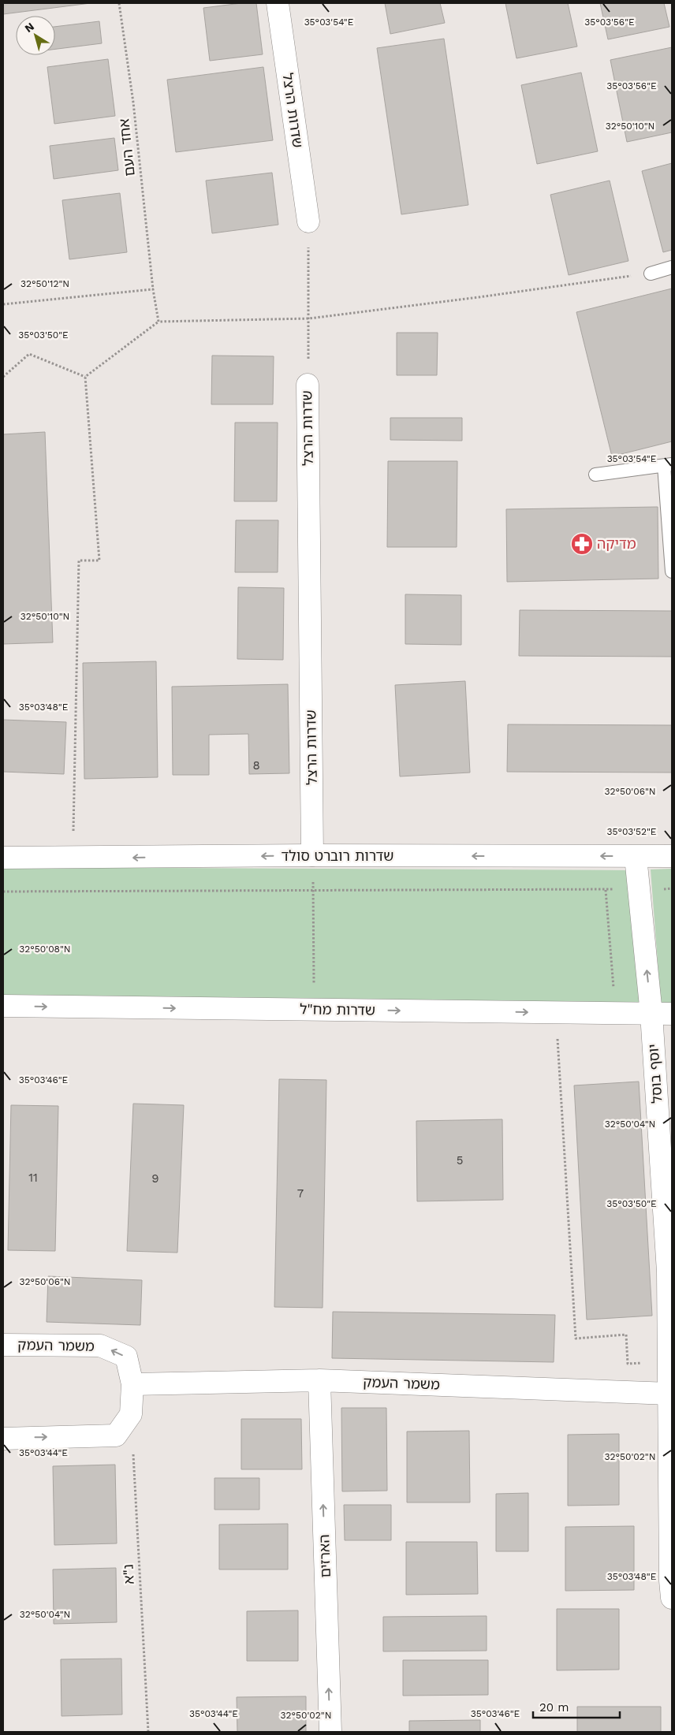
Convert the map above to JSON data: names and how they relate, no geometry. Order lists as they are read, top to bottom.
{
  "streets": {
    "street": [
      "שדרות הרצל",
      "שדרות רוברט סולד",
      "שדרות מח\"ל",
      "יוסף בוסל",
      "משמר העמק",
      "הארזים"
    ],
    "path": ["אחד העם", "נ\"א"]
  },
  "crossings": [
    ["שדרות הרצל", "שדרות רוברט סולד"],
    ["שדרות רוברט סולד", "יוסף בוסל"],
    ["שדרות מח\"ל", "יוסף בוסל"],
    ["יוסף בוסל", "משמר העמק"],
    ["משמר העמק", "הארזים"]
  ],
  "one_way": ["שדרות רוברט סולד", "שדרות מח\"ל", "הארזים"],
  "places": {
    "pharmacy": ["מדיקה"]
  },
  "house_numbers": [
    "8",
    "5",
    "11",
    "9",
    "7"
  ],
  "scale_bar": "20 m",
  "north": "top left",
  "coordinates": [
    "35°03'54\"E",
    "35°03'56\"E",
    "32°50'10\"N",
    "32°50'12\"N",
    "35°03'50\"E",
    "35°03'48\"E",
    "32°50'06\"N",
    "35°03'52\"E",
    "32°50'08\"N",
    "35°03'46\"E",
    "32°50'04\"N",
    "35°03'44\"E",
    "32°50'02\"N"
  ]
}
